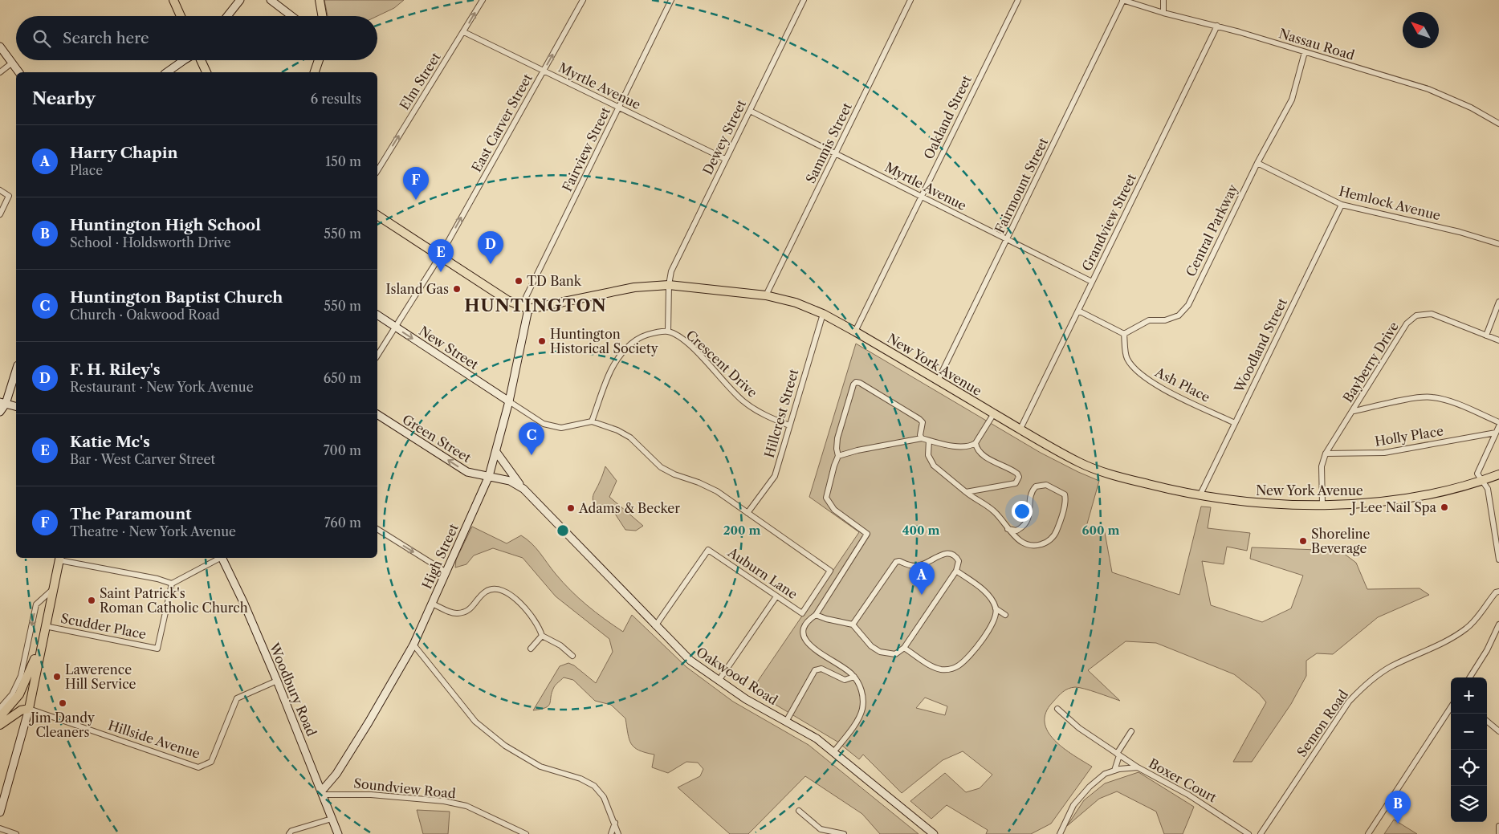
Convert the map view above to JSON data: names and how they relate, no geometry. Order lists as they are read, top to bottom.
{
  "streets": {
    "main road": [
      "New Street",
      "New York Avenue",
      "Green Street",
      "High Street",
      "Oakwood Road",
      "Woodbury Road"
    ],
    "street": [
      "Nassau Road",
      "Elm Street",
      "Myrtle Avenue",
      "Oakland Street",
      "East Carver Street",
      "Dewey Street",
      "Sammis Street",
      "Fairview Street",
      "Fairmount Street",
      "Hemlock Avenue",
      "Grandview Street",
      "Central Parkway",
      "Woodland Street",
      "Bayberry Drive",
      "Crescent Drive",
      "Ash Place",
      "Hillcrest Street",
      "Holly Place",
      "Auburn Lane",
      "Scudder Place",
      "Semon Road",
      "Hillside Avenue",
      "Boxer Court",
      "Soundview Road"
    ]
  },
  "crossings": [
    ["Nassau Road", "Fairmount Street"],
    ["Nassau Road", "Grandview Street"],
    ["Nassau Road", "Central Parkway"],
    ["Elm Street", "Myrtle Avenue"],
    ["Myrtle Avenue", "Oakland Street"],
    ["Myrtle Avenue", "East Carver Street"],
    ["Myrtle Avenue", "Dewey Street"],
    ["Myrtle Avenue", "Sammis Street"],
    ["Myrtle Avenue", "Fairview Street"],
    ["Myrtle Avenue", "Fairmount Street"],
    ["Myrtle Avenue", "Grandview Street"],
    ["Oakland Street", "New York Avenue"],
    ["East Carver Street", "New Street"],
    ["Dewey Street", "Crescent Drive"],
    ["Dewey Street", "New York Avenue"],
    ["Sammis Street", "New York Avenue"],
    ["Fairview Street", "New York Avenue"],
    ["Fairview Street", "High Street"],
    ["Fairmount Street", "New York Avenue"],
    ["Hemlock Avenue", "Central Parkway"],
    ["Hemlock Avenue", "Woodland Street"],
    ["Grandview Street", "New York Avenue"],
    ["Central Parkway", "Ash Place"],
    ["Woodland Street", "New York Avenue"],
    ["Woodland Street", "Ash Place"],
    ["New Street", "High Street"],
    ["Bayberry Drive", "New York Avenue"],
    ["Bayberry Drive", "Holly Place"],
    ["Crescent Drive", "Hillcrest Street"],
    ["New York Avenue", "Hillcrest Street"],
    ["New York Avenue", "High Street"],
    ["Hillcrest Street", "Auburn Lane"],
    ["Green Street", "High Street"],
    ["Green Street", "Oakwood Road"],
    ["High Street", "Oakwood Road"],
    ["High Street", "Woodbury Road"],
    ["High Street", "Soundview Road"],
    ["Auburn Lane", "Oakwood Road"],
    ["Woodbury Road", "Hillside Avenue"],
    ["Woodbury Road", "Soundview Road"]
  ],
  "one_way": [
    "Elm Street",
    "East Carver Street",
    "New Street",
    "Green Street"
  ],
  "districts": ["HUNTINGTON"],
  "places": [
    "TD Bank",
    "Island Gas",
    "Huntington Historical Society",
    "J Lee Nail Spa",
    "Adams & Becker",
    "Shoreline Beverage",
    "Saint Patrick's Roman Catholic Church",
    "Lawerence Hill Service",
    "Jim Dandy Cleaners"
  ],
  "north": "top left",
  "page": {
    "search": "Search here",
    "heading": ["Nearby", "6 results"],
    "list": [
      {
        "mark": "A",
        "name": "Harry Chapin",
        "note": "Place",
        "value": "150 m"
      },
      {
        "mark": "B",
        "name": "Huntington High School",
        "note": "School · Holdsworth Drive",
        "value": "550 m"
      },
      {
        "mark": "C",
        "name": "Huntington Baptist Church",
        "note": "Church · Oakwood Road",
        "value": "550 m"
      },
      {
        "mark": "D",
        "name": "F. H. Riley's",
        "note": "Restaurant · New York Avenue",
        "value": "650 m"
      },
      {
        "mark": "E",
        "name": "Katie Mc's",
        "note": "Bar · West Carver Street",
        "value": "700 m"
      },
      {
        "mark": "F",
        "name": "The Paramount",
        "note": "Theatre · New York Avenue",
        "value": "760 m"
      }
    ],
    "pins": [
      "F",
      "D",
      "E",
      "C",
      "A",
      "B"
    ],
    "map_buttons": ["+", "−"]
  },
  "rings": ["200 m", "400 m", "600 m"]
}
